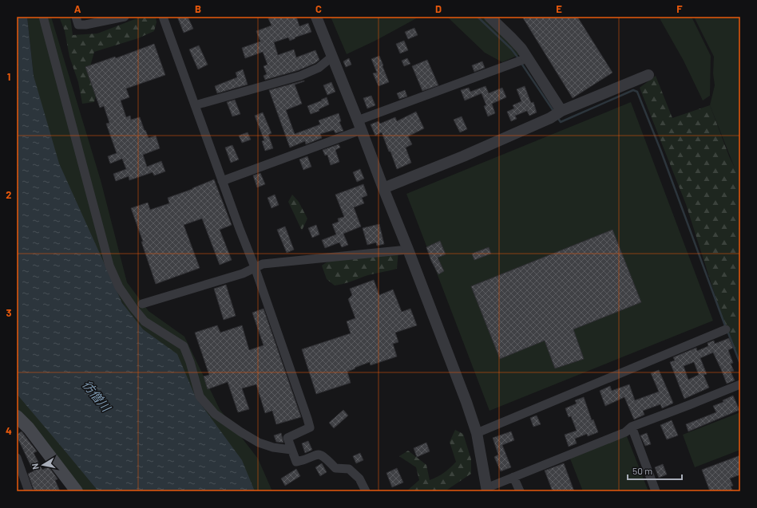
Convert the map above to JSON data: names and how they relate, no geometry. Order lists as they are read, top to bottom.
{
  "water": ["彷僧川"],
  "scale_bar": "50 m",
  "north": "left",
  "grid": {
    "columns": [
      "A",
      "B",
      "C",
      "D",
      "E",
      "F"
    ],
    "rows": [
      "1",
      "2",
      "3",
      "4"
    ]
  }
}
